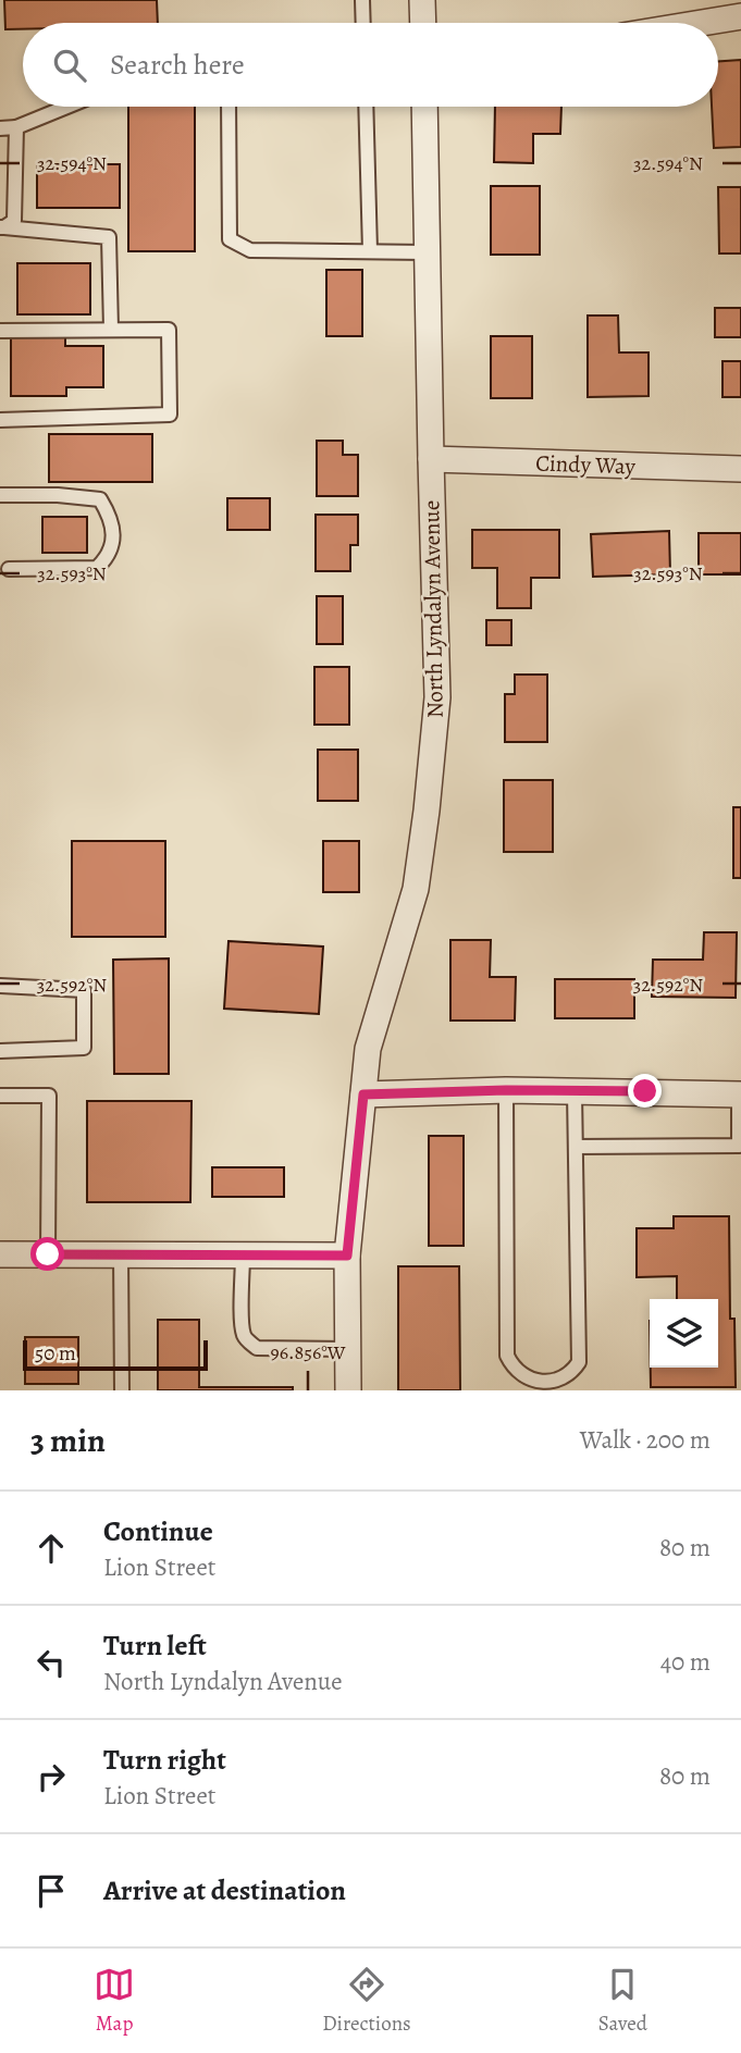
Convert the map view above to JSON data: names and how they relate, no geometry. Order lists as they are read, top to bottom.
{
  "streets": {
    "street": ["Cindy Way", "North Lyndalyn Avenue"]
  },
  "crossings": [
    ["Cindy Way", "North Lyndalyn Avenue"]
  ],
  "scale_bar": "50 m",
  "page": {
    "search": "Search here",
    "scale": "50 m",
    "heading": ["3 min", "Walk · 200 m"],
    "list": [
      ["Continue", "Lion Street", "80 m"],
      ["Turn left", "North Lyndalyn Avenue", "40 m"],
      ["Turn right", "Lion Street", "80 m"],
      "Arrive at destination"
    ],
    "nav": ["Map", "Directions", "Saved"]
  },
  "coordinates": [
    "32.594°N",
    "32.593°N",
    "32.592°N",
    "96.856°W"
  ]
}
